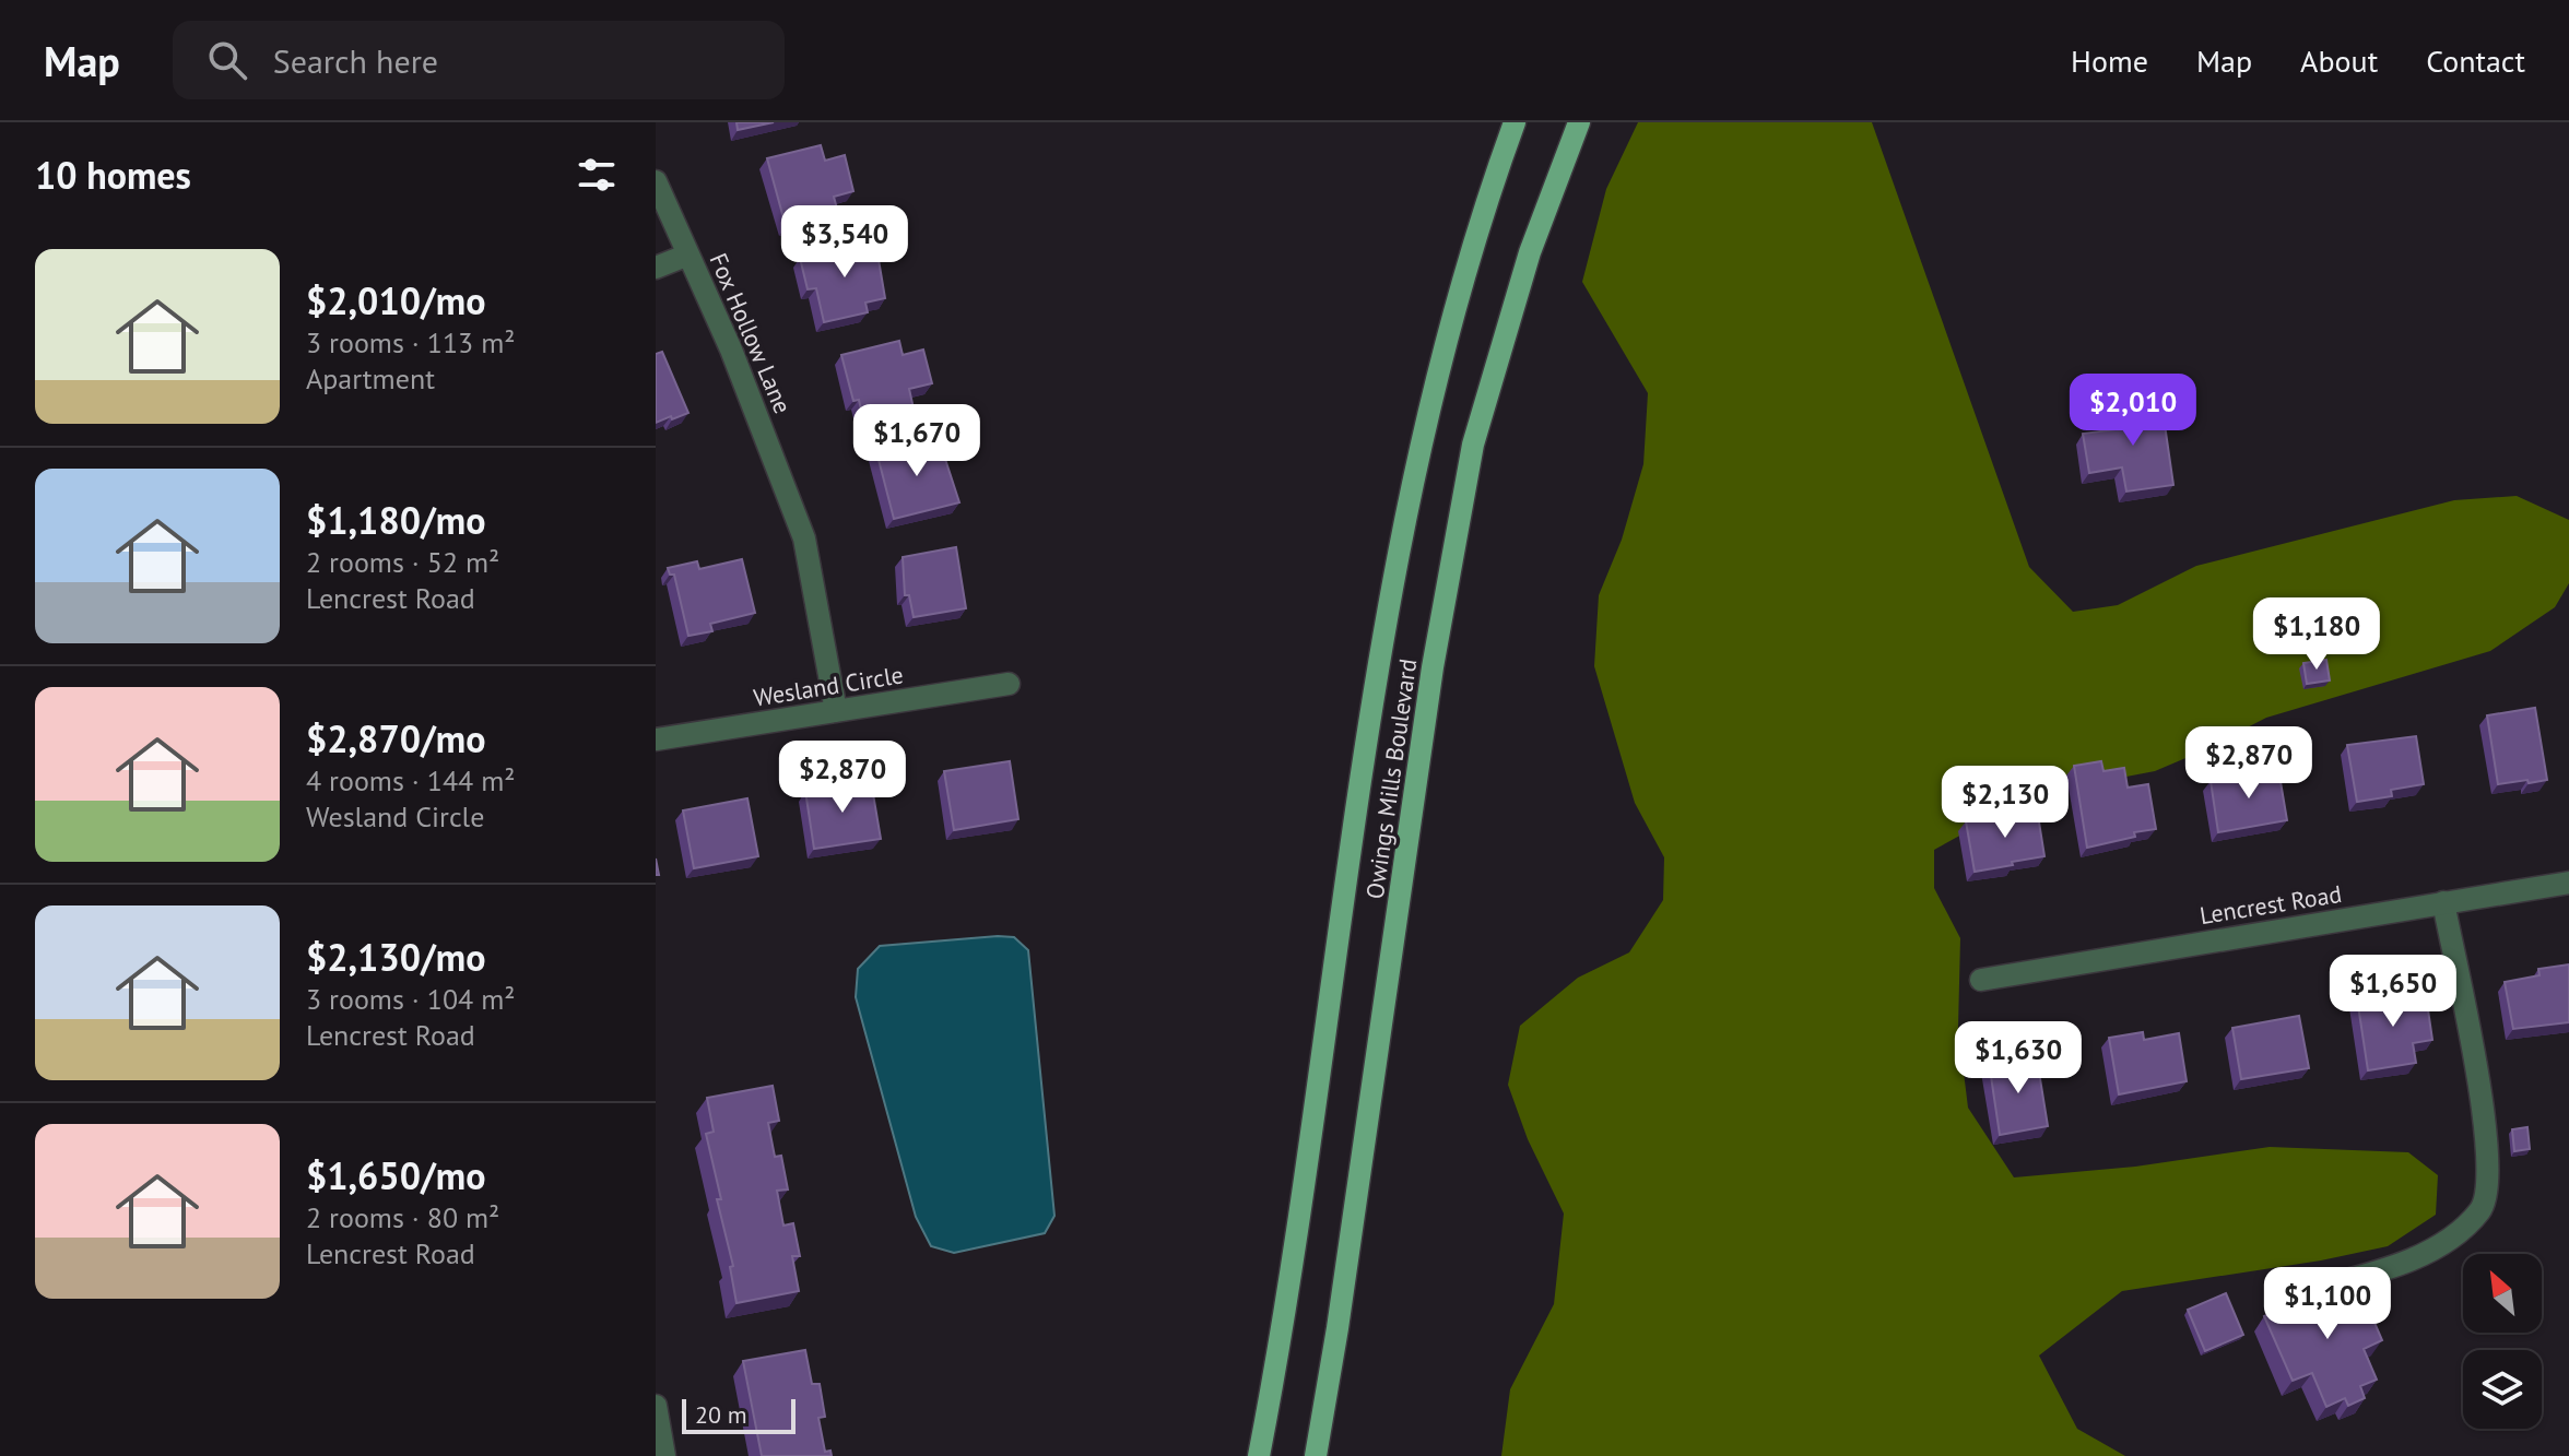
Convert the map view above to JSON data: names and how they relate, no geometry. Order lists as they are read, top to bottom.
{
  "streets": {
    "main road": ["Owings Mills Boulevard"],
    "street": ["Fox Hollow Lane", "Wesland Circle", "Lencrest Road"]
  },
  "crossings": [
    ["Fox Hollow Lane", "Wesland Circle"]
  ],
  "scale_bar": "20 m",
  "north": "top left",
  "page": {
    "header": "Map",
    "search": "Search here",
    "nav": [
      "Home",
      "Map",
      "About",
      "Contact"
    ],
    "heading": "10 homes",
    "price": [
      "$3,540",
      "$2,010",
      "$1,670",
      "$1,180",
      "$2,870",
      "$2,870",
      "$2,130",
      "$1,650",
      "$1,630",
      "$1,100"
    ],
    "list": [
      {
        "name": "$2,010/mo",
        "note": "3 rooms · 113 m² · Apartment"
      },
      {
        "name": "$1,180/mo",
        "note": "2 rooms · 52 m² · Lencrest Road"
      },
      {
        "name": "$2,870/mo",
        "note": "4 rooms · 144 m² · Wesland Circle"
      },
      {
        "name": "$2,130/mo",
        "note": "3 rooms · 104 m² · Lencrest Road"
      },
      {
        "name": "$1,650/mo",
        "note": "2 rooms · 80 m² · Lencrest Road"
      }
    ],
    "scale": "20 m"
  }
}
